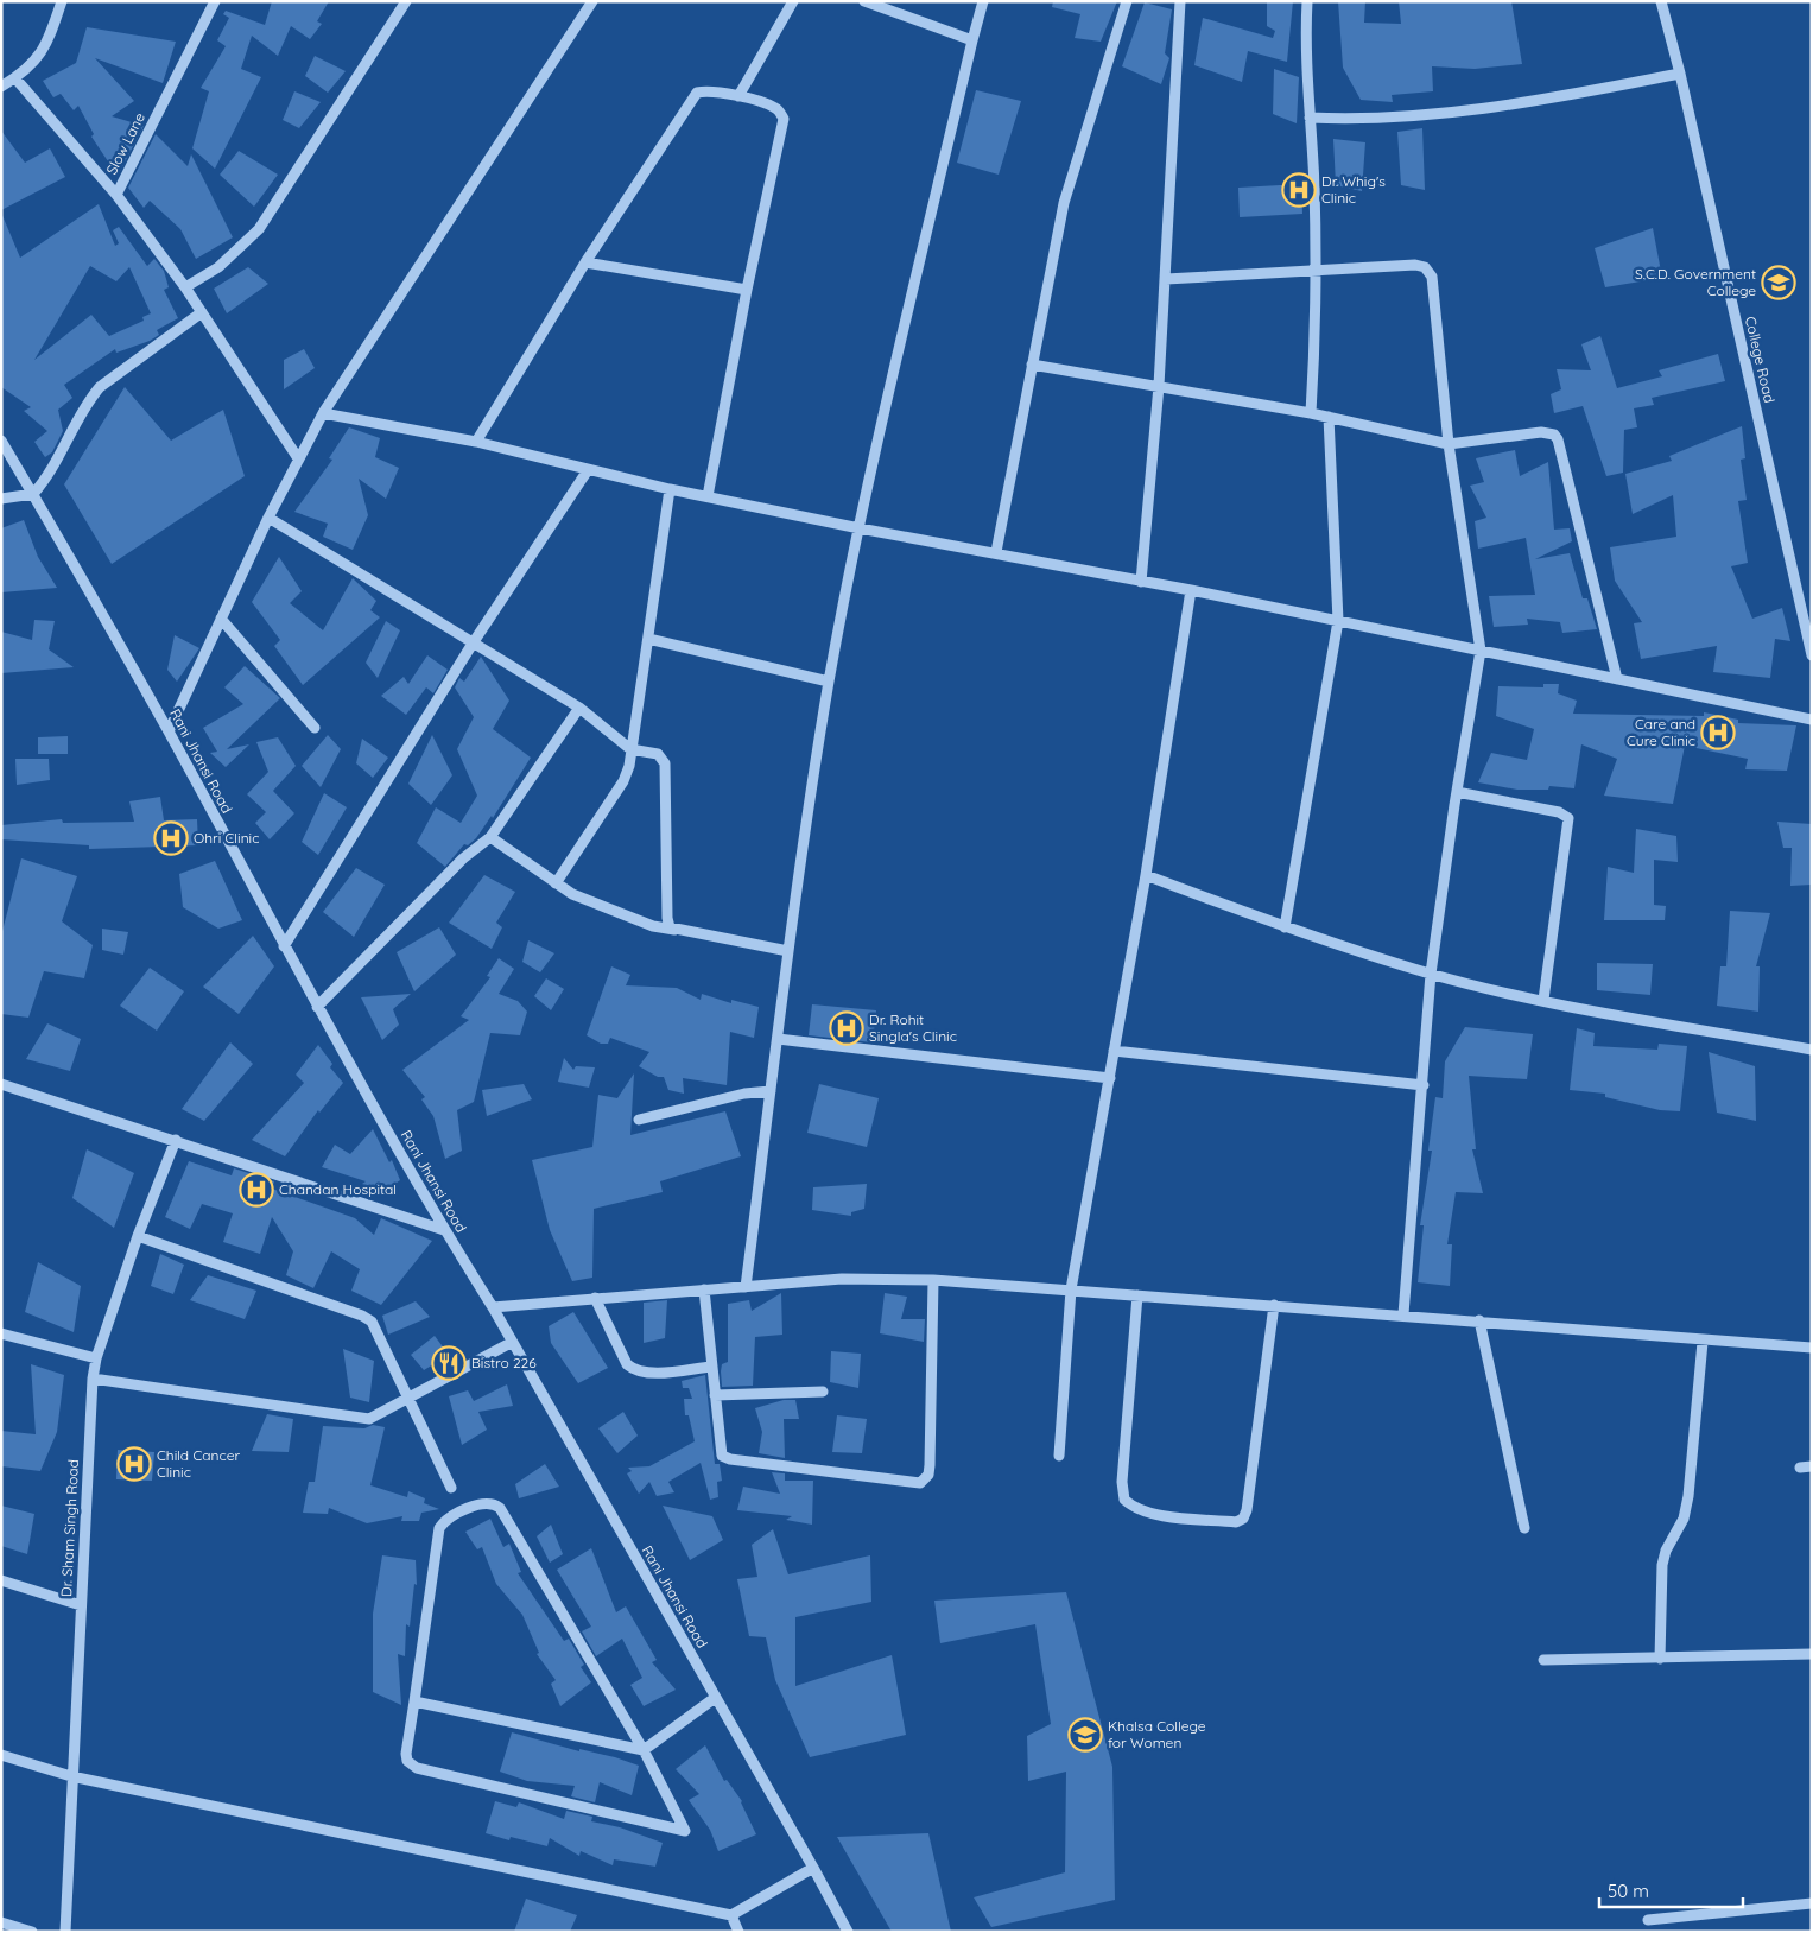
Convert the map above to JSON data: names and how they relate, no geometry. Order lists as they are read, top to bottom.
{
  "streets": {
    "street": [
      "Slow Lane",
      "College Road",
      "Rani Jhansi Road",
      "Dr. Sham Singh Road"
    ]
  },
  "places": {
    "hospital": [
      "Dr. Whig's Clinic",
      "Care and Cure Clinic",
      "Ohri Clinic",
      "Dr. Rohit Singla's Clinic",
      "Chandan Hospital",
      "Child Cancer Clinic"
    ],
    "school or university": ["S.C.D. Government College", "Khalsa College for Women"],
    "restaurant": ["Bistro 226"]
  },
  "scale_bar": "50 m"
}
